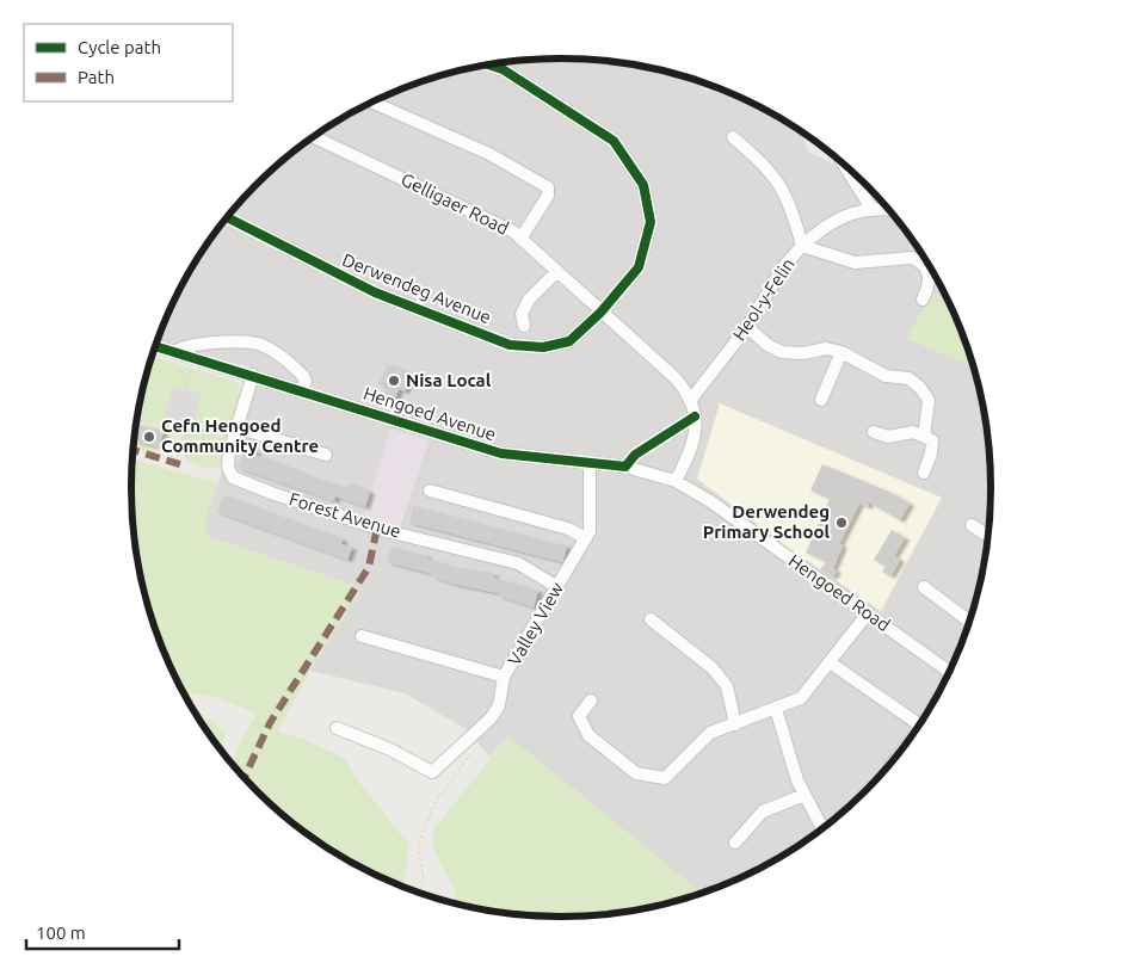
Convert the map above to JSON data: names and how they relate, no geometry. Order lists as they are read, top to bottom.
{
  "streets": {
    "street": [
      "Gelligaer Road",
      "Derwendeg Avenue",
      "Heol-y-Felin",
      "Hengoed Avenue",
      "Forest Avenue",
      "Hengoed Road",
      "Valley View"
    ]
  },
  "crossings": [
    ["Gelligaer Road", "Derwendeg Avenue"],
    ["Gelligaer Road", "Heol-y-Felin"],
    ["Hengoed Avenue", "Forest Avenue"],
    ["Hengoed Avenue", "Hengoed Road"],
    ["Hengoed Avenue", "Valley View"],
    ["Forest Avenue", "Valley View"]
  ],
  "places": ["Nisa Local", "Cefn Hengoed Community Centre", "Derwendeg Primary School"],
  "legend": ["Cycle path", "Path"],
  "scale_bar": "100 m"
}
